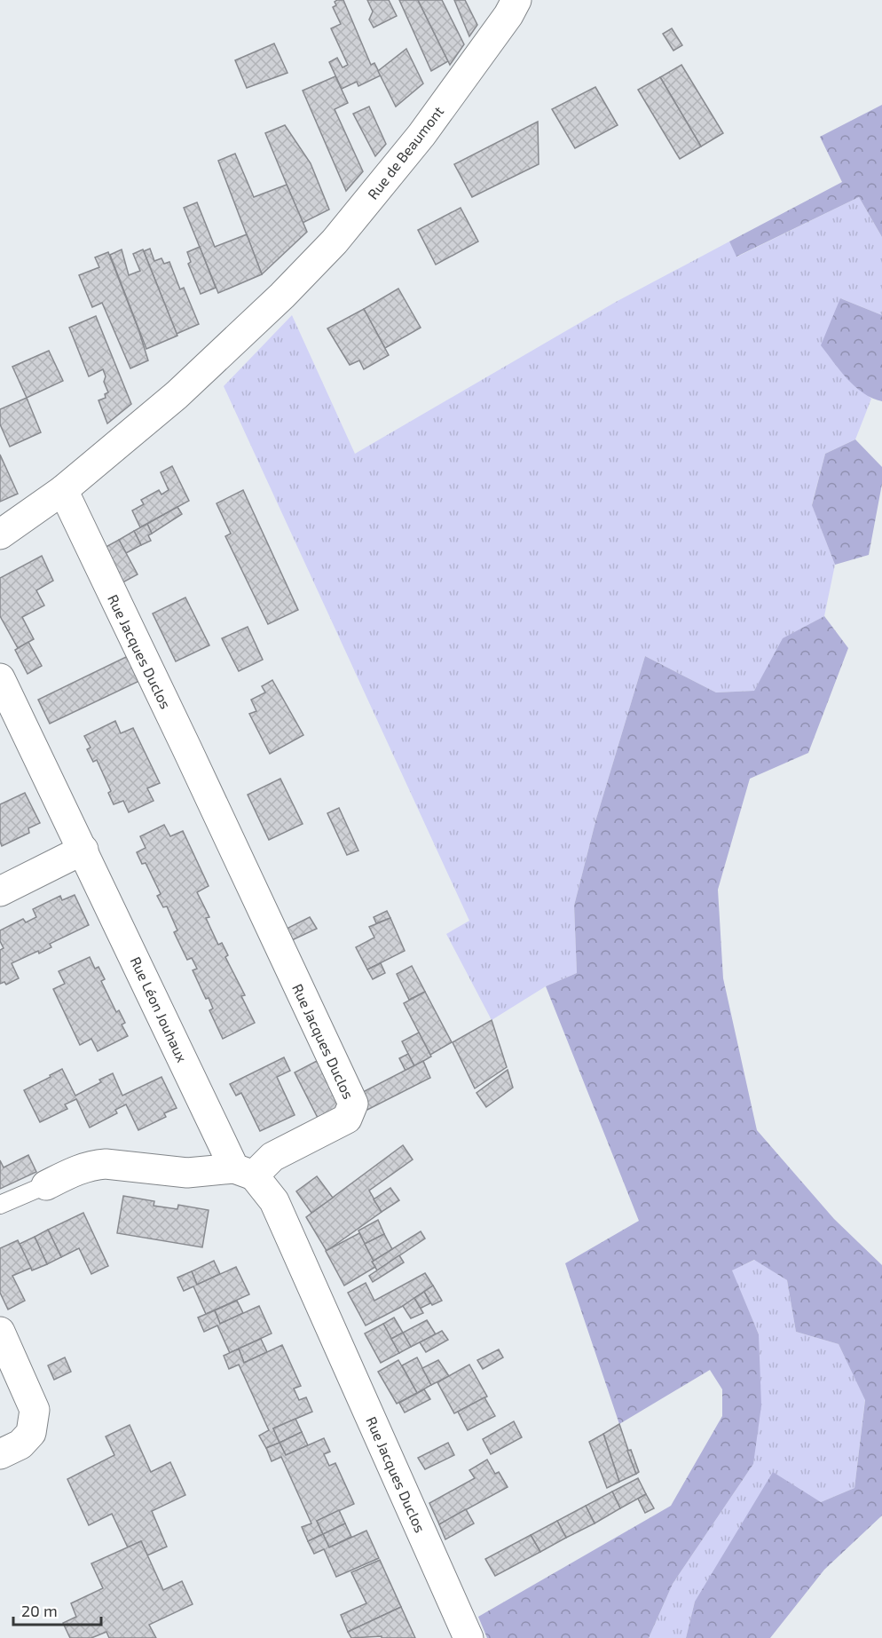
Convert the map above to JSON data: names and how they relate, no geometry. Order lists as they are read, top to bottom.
{
  "streets": {
    "street": ["Rue de Beaumont", "Rue Jacques Duclos", "Rue Léon Jouhaux"]
  },
  "crossings": [
    ["Rue de Beaumont", "Rue Jacques Duclos"],
    ["Rue Jacques Duclos", "Rue Léon Jouhaux"]
  ],
  "scale_bar": "20 m"
}
